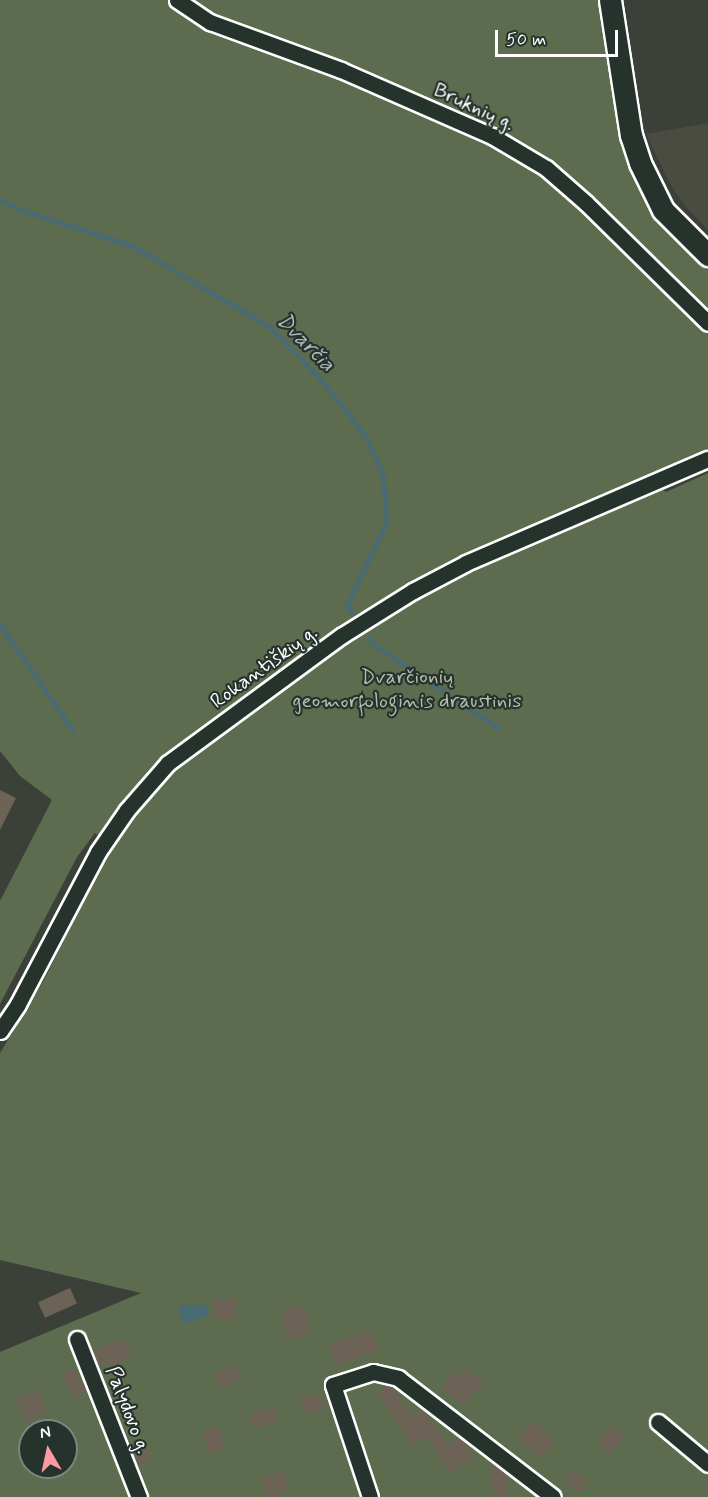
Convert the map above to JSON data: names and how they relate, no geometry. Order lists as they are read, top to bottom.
{
  "streets": {
    "street": ["Bruknių g.", "Rokantiškių g.", "Palydovo g."]
  },
  "water": ["Dvarčia"],
  "parks": ["Dvarčionių geomorfologinis draustinis"],
  "scale_bar": "50 m",
  "north": "top"
}
